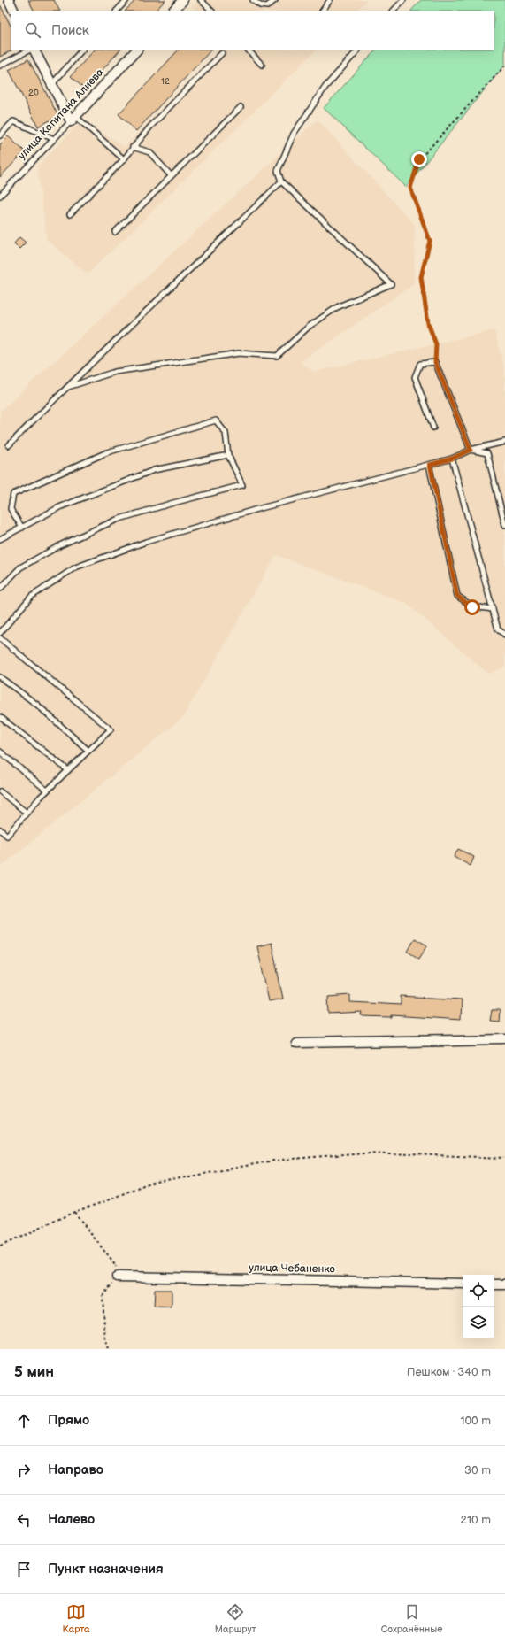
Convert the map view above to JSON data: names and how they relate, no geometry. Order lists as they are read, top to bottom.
{
  "streets": {
    "street": ["улица Капитана Алиева", "улица Чебаненко"]
  },
  "house_numbers": ["12", "20"],
  "page": {
    "search": "Поиск",
    "heading": ["5 мин", "Пешком · 340 m"],
    "list": [
      ["Прямо", "100 m"],
      ["Направо", "30 m"],
      ["Налево", "210 m"],
      "Пункт назначения"
    ],
    "nav": ["Карта", "Маршрут", "Сохранённые"]
  }
}
